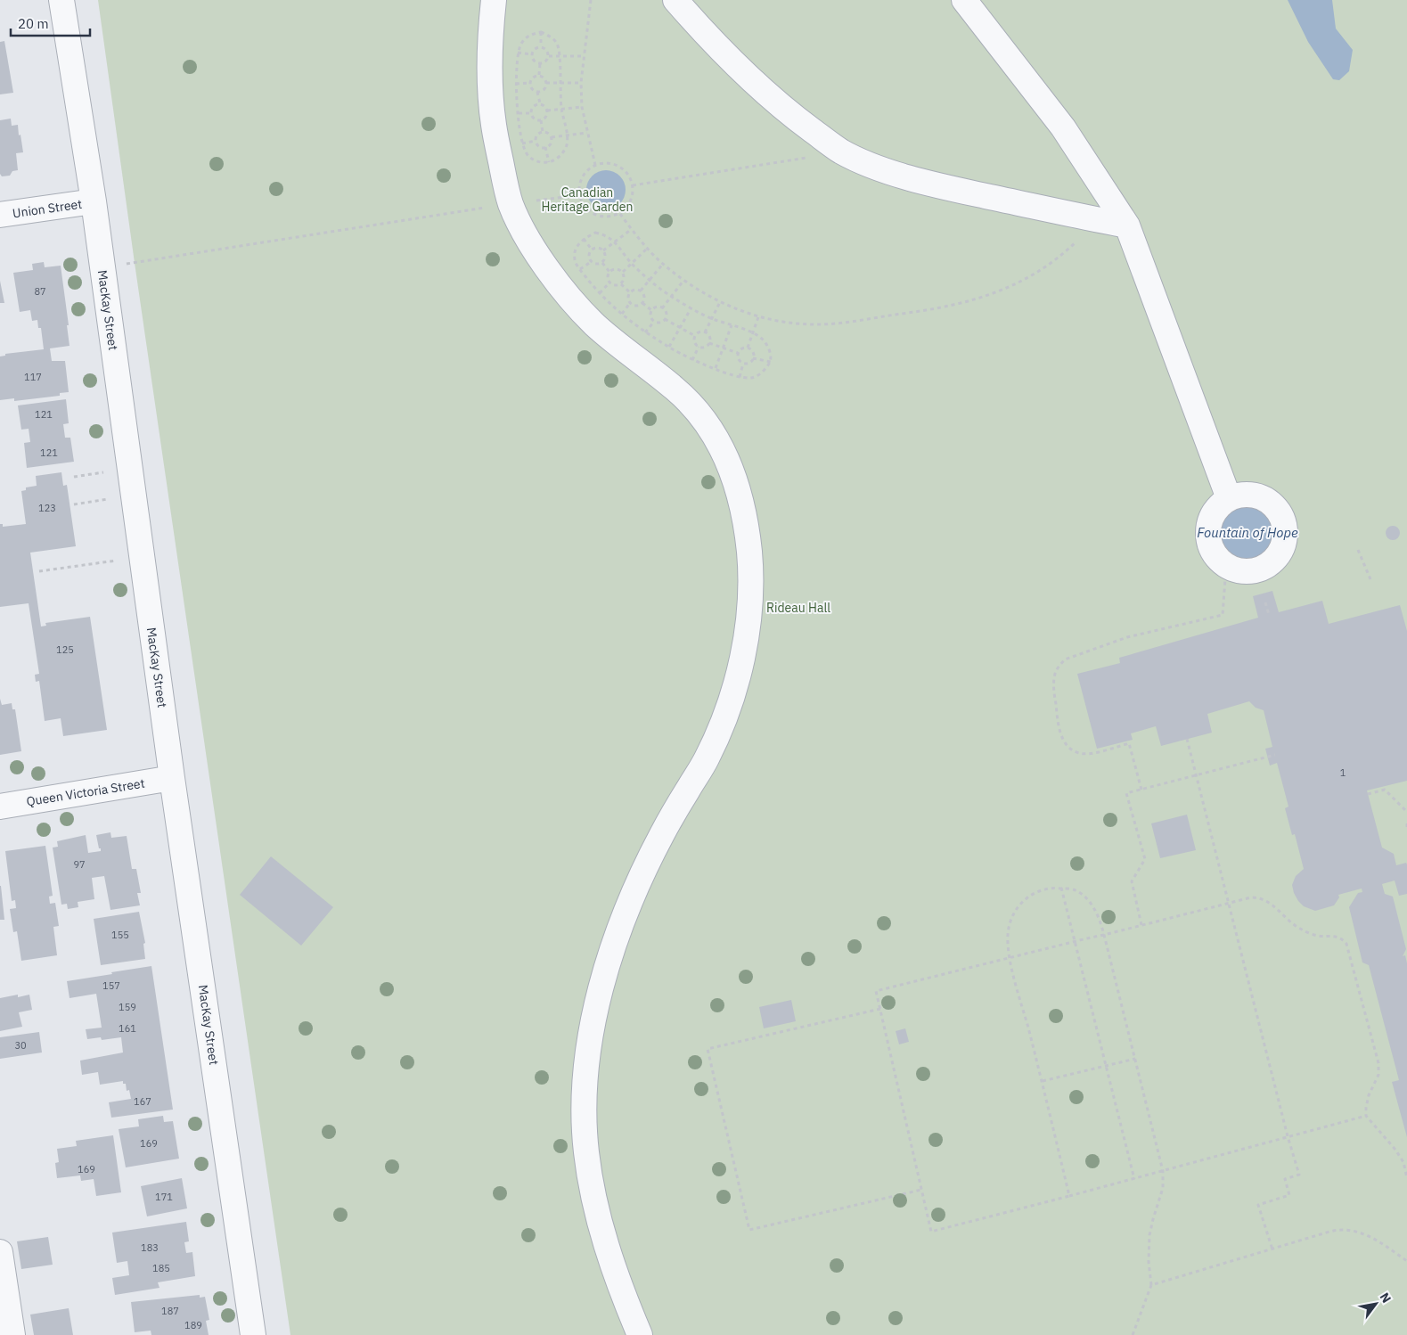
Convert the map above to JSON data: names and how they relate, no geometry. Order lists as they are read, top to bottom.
{
  "streets": {
    "street": ["Union Street", "MacKay Street", "Queen Victoria Street"]
  },
  "crossings": [
    ["Union Street", "MacKay Street"],
    ["MacKay Street", "Queen Victoria Street"]
  ],
  "water": ["Fountain of Hope"],
  "parks": ["Canadian Heritage Garden", "Rideau Hall"],
  "house_numbers": [
    "87",
    "117",
    "121",
    "121",
    "123",
    "125",
    "1",
    "97",
    "155",
    "157",
    "159",
    "161",
    "30",
    "167",
    "169",
    "169",
    "171",
    "183",
    "185",
    "187",
    "189"
  ],
  "scale_bar": "20 m",
  "north": "top right"
}
